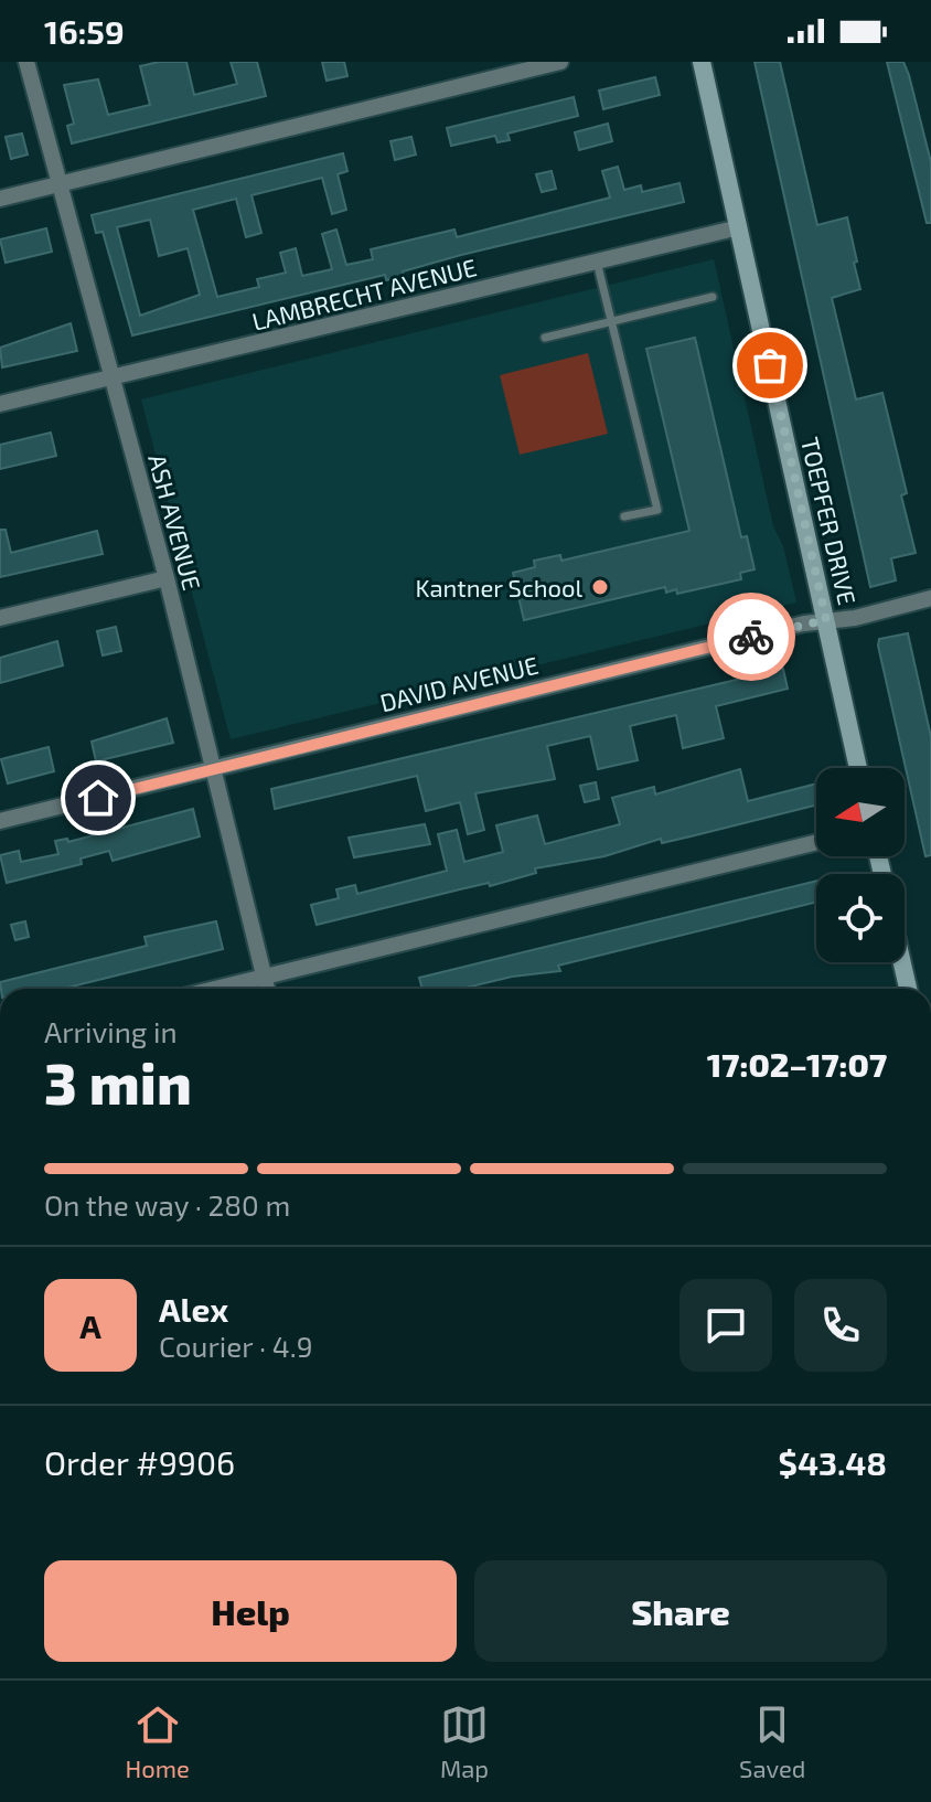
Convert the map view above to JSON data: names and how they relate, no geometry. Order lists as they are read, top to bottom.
{
  "streets": {
    "street": [
      "LAMBRECHT AVENUE",
      "TOEPFER DRIVE",
      "ASH AVENUE",
      "DAVID AVENUE"
    ]
  },
  "crossings": [
    ["LAMBRECHT AVENUE", "TOEPFER DRIVE"],
    ["LAMBRECHT AVENUE", "ASH AVENUE"],
    ["TOEPFER DRIVE", "DAVID AVENUE"],
    ["ASH AVENUE", "DAVID AVENUE"]
  ],
  "places": ["Kantner School"],
  "north": "left",
  "page": {
    "status": "16:59",
    "heading": ["3 min", "Arriving in", "17:02–17:07"],
    "panel": [
      "Alex",
      "Courier · 4.9",
      "Order #9906",
      "$43.48"
    ],
    "bar": "On the way · 280 m",
    "round": "A",
    "buttons": ["Help", "Share"],
    "tabs": ["Home", "Map", "Saved"]
  }
}
